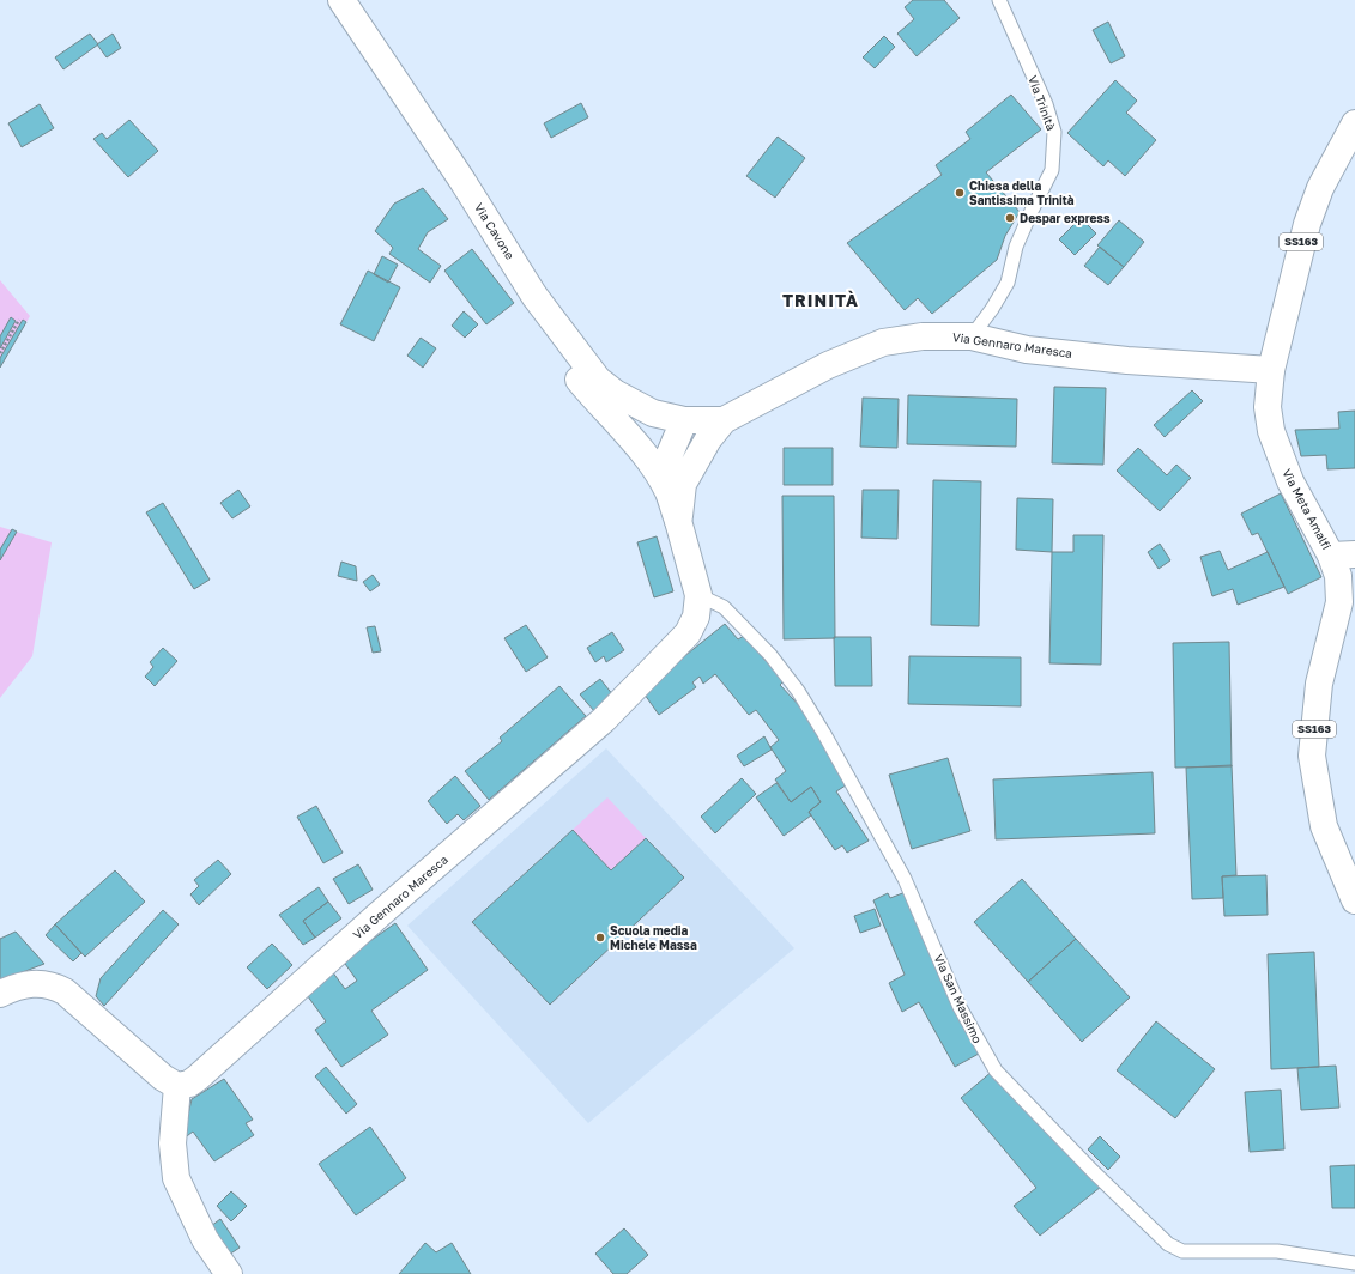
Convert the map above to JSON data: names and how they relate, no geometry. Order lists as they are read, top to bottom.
{
  "streets": {
    "main road": [
      "Via Cavone",
      "SS163",
      "Via Gennaro Maresca",
      "Via Meta Amalfi"
    ],
    "lane": ["Via Trinità", "Via San Massimo"]
  },
  "crossings": [
    ["Via Trinità", "Via Gennaro Maresca"],
    ["Via Cavone", "Via Gennaro Maresca"],
    ["Via Gennaro Maresca", "Via Meta Amalfi"],
    ["Via Gennaro Maresca", "Via San Massimo"]
  ],
  "districts": ["TRINITÀ"],
  "places": ["Chiesa della Santissima Trinità", "Despar express", "Scuola media Michele Massa"]
}
